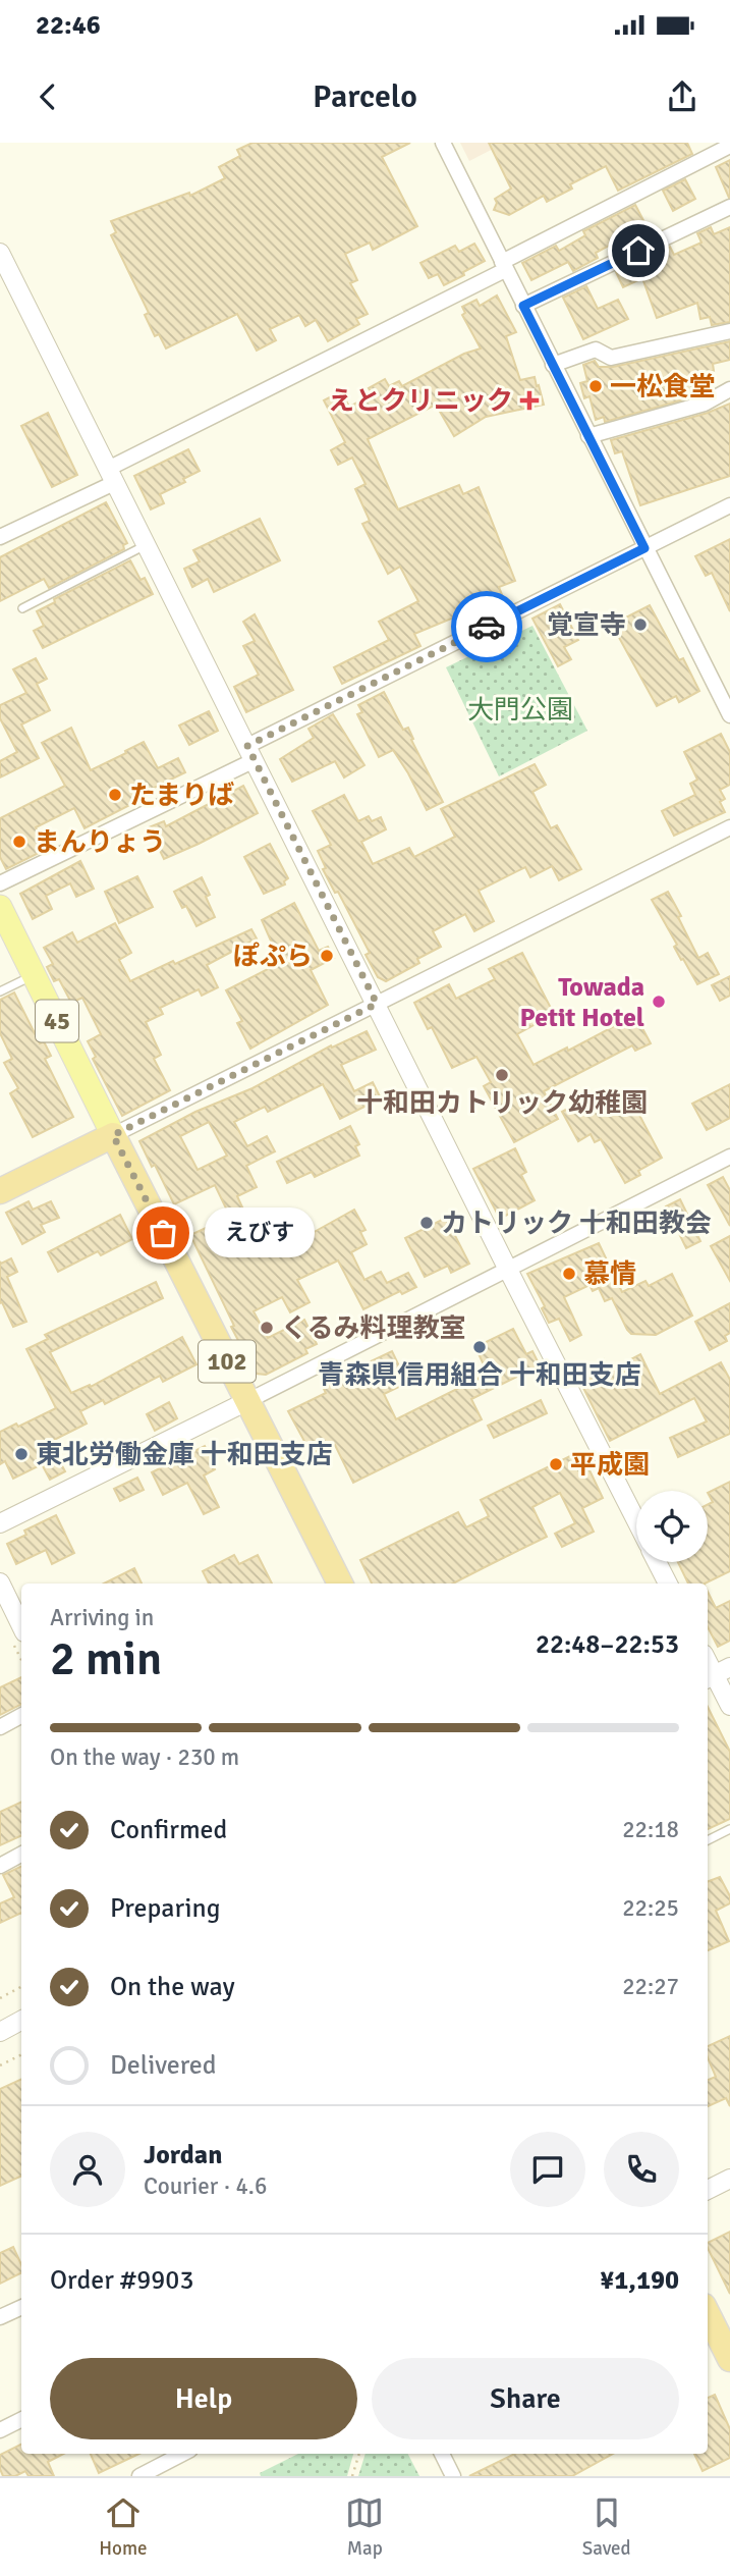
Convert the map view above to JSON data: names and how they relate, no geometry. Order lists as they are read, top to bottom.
{
  "streets": {
    "highway": ["102"],
    "main road": ["45"]
  },
  "crossings": [
    ["45", "102"]
  ],
  "parks": ["大門公園"],
  "places": {
    "other": [
      "一松食堂",
      "覚宣寺",
      "たまりば",
      "まんりょう",
      "ぽぷら",
      "Towada Petit Hotel",
      "十和田カトリック幼稚園",
      "カトリック 十和田教会",
      "えびす",
      "慕情",
      "くるみ料理教室",
      "青森県信用組合 十和田支店",
      "東北労働金庫 十和田支店",
      "平成園"
    ],
    "health": ["えとクリニック"]
  },
  "page": {
    "status": "22:46",
    "header": "Parcelo",
    "bubble": "えびす",
    "heading": ["2 min", "Arriving in", "22:48–22:53"],
    "panel": [
      "Jordan",
      "Courier · 4.6",
      "Order #9903",
      "¥1,190"
    ],
    "bar": "On the way · 230 m",
    "list": [
      ["Confirmed", "22:18"],
      ["Preparing", "22:25"],
      ["On the way", "22:27"],
      "Delivered"
    ],
    "buttons": ["Help", "Share"],
    "tabs": ["Home", "Map", "Saved"]
  }
}
